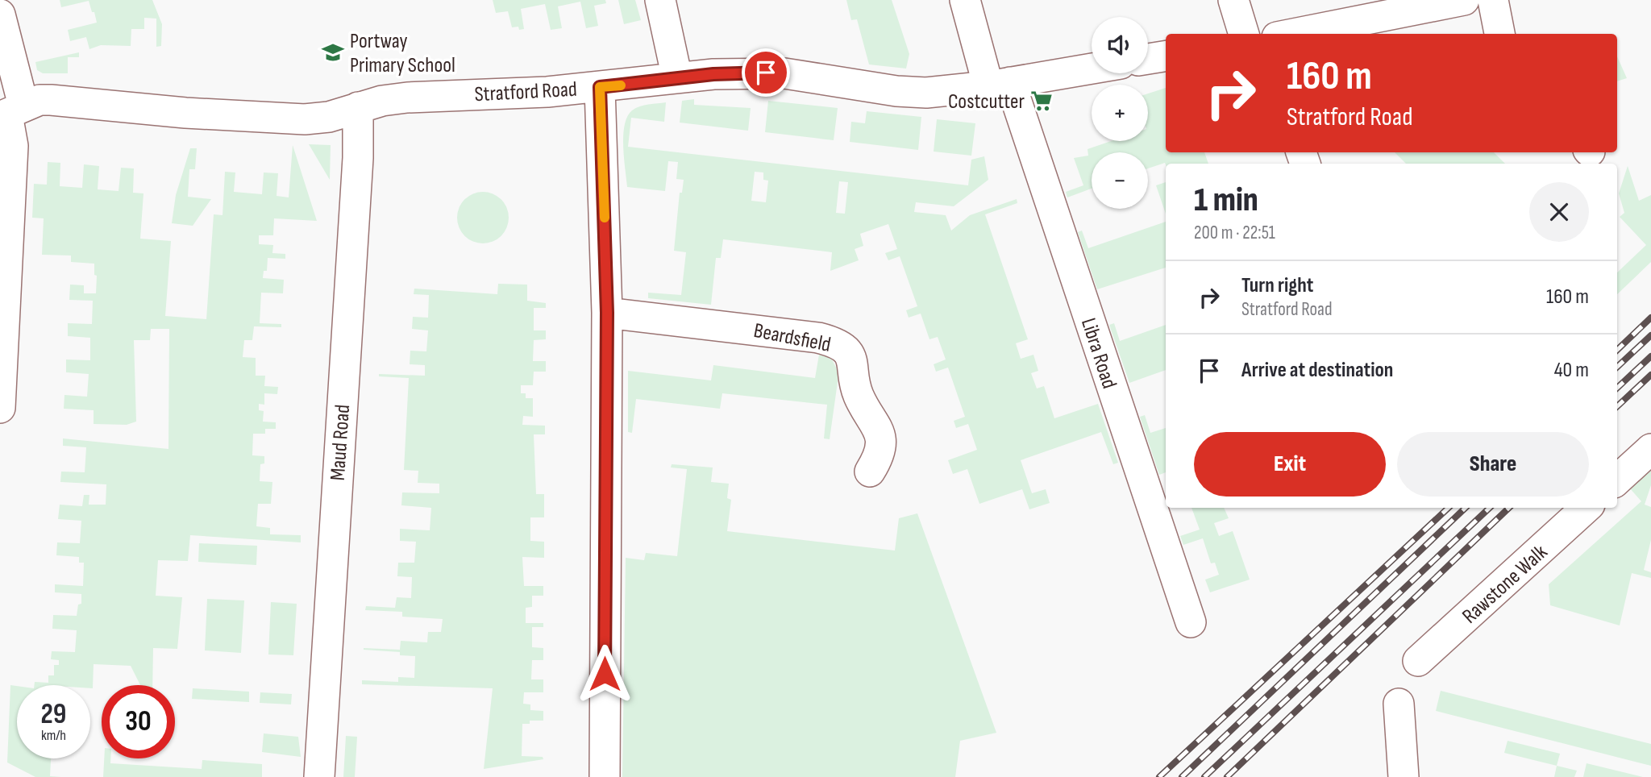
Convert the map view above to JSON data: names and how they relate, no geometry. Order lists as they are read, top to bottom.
{
  "streets": {
    "street": [
      "Stratford Road",
      "Beardsfield",
      "Libra Road",
      "Maud Road",
      "Rawstone Walk"
    ]
  },
  "crossings": [
    ["Stratford Road", "Libra Road"],
    ["Stratford Road", "Maud Road"]
  ],
  "places": {
    "school or university": ["Portway Primary School"],
    "supermarket": ["Costcutter"]
  },
  "page": {
    "map_buttons": ["+", "−"],
    "turn": ["160 m", "Stratford Road"],
    "heading": ["1 min", "200 m · 22:51"],
    "list": [
      {
        "name": "Turn right",
        "note": "Stratford Road",
        "value": "160 m"
      },
      {
        "name": "Arrive at destination",
        "value": "40 m"
      }
    ],
    "buttons": ["Exit", "Share"],
    "speed": "29 km/h",
    "limit": "30"
  }
}
